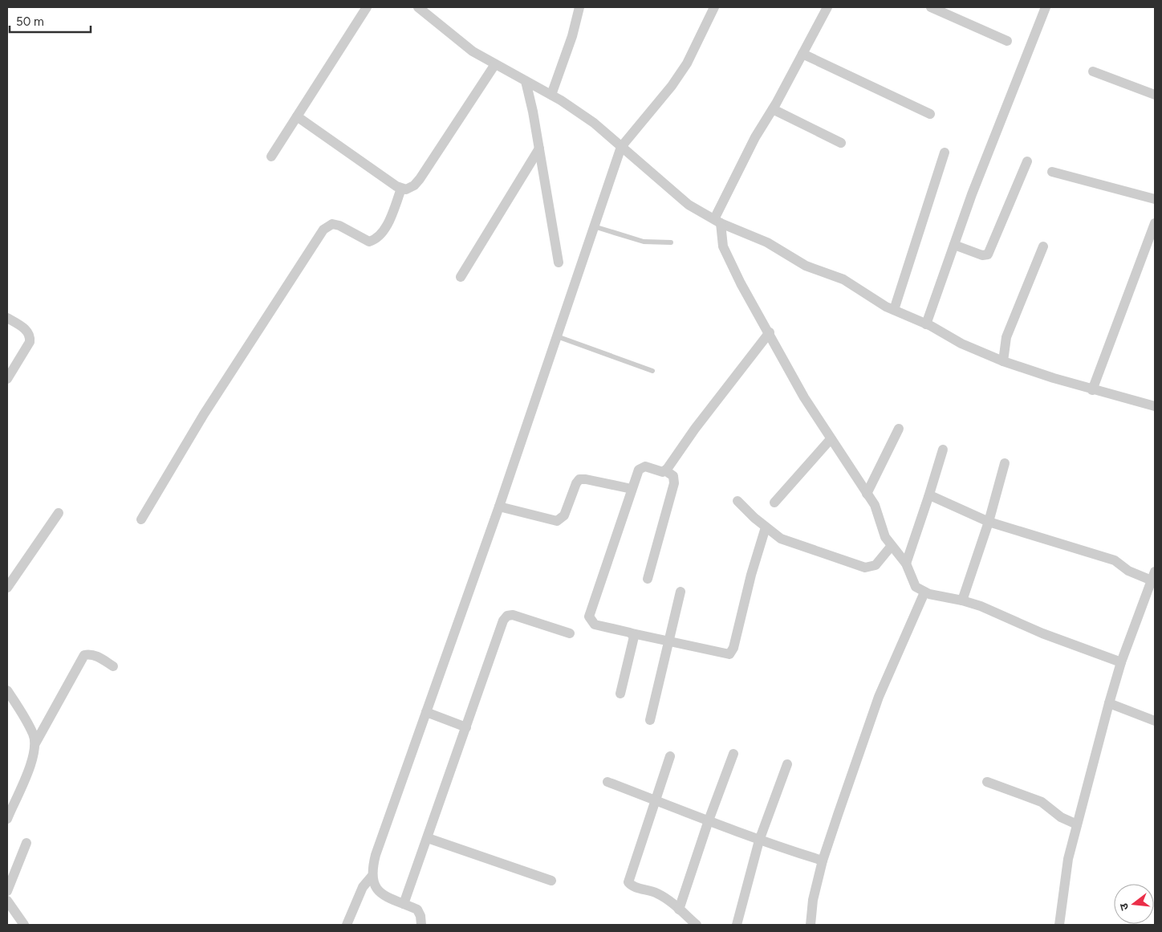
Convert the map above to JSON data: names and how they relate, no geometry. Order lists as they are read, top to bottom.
{
  "scale_bar": "50 m",
  "north": "left"
}
